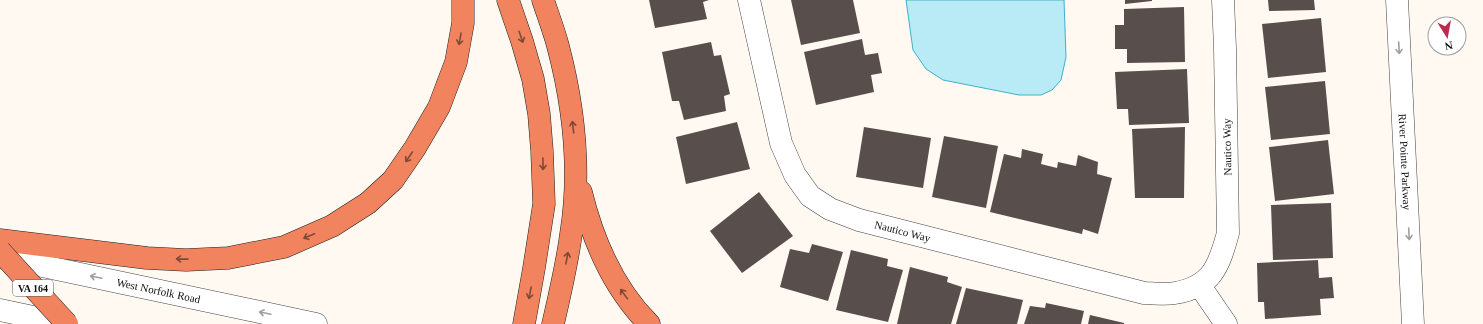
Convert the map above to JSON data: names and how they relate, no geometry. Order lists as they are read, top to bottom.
{
  "streets": {
    "highway": ["VA 164"],
    "street": ["Nautico Way", "River Pointe Parkway", "West Norfolk Road"]
  },
  "one_way": ["River Pointe Parkway", "West Norfolk Road"],
  "north": "bottom"
}
